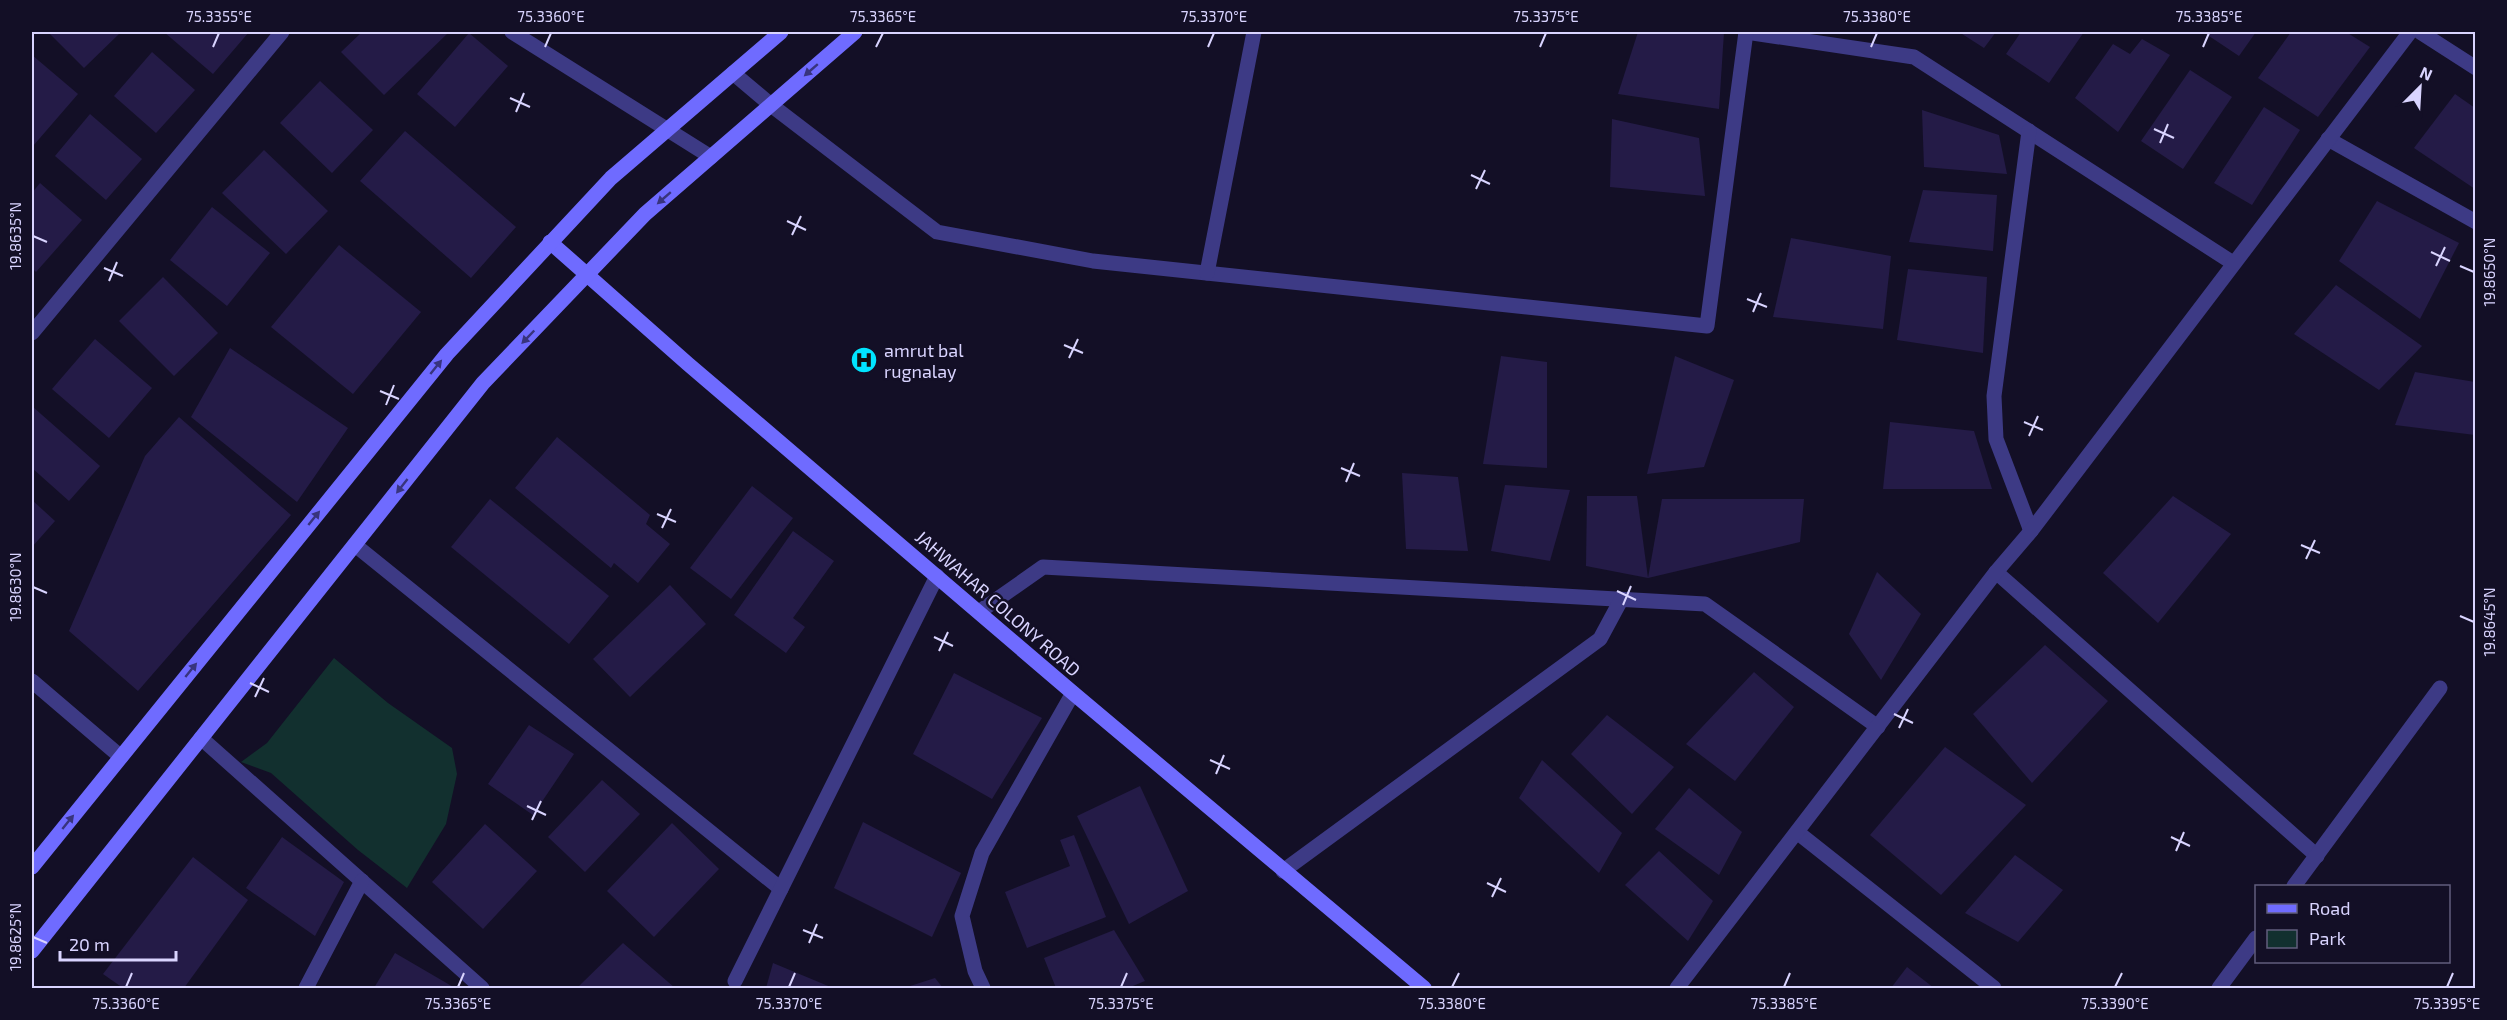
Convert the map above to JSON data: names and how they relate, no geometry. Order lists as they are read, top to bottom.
{
  "streets": {
    "main road": ["JAHWAHAR COLONY ROAD"]
  },
  "places": {
    "hospital": ["amrut bal rugnalay"]
  },
  "legend": ["Road", "Park"],
  "scale_bar": "20 m",
  "north": "top right",
  "coordinates": [
    "75.3355°E",
    "75.3360°E",
    "75.3365°E",
    "75.3370°E",
    "75.3375°E",
    "75.3380°E",
    "75.3385°E",
    "19.8635°N",
    "19.8650°N",
    "19.8630°N",
    "19.8645°N",
    "19.8625°N",
    "75.3390°E",
    "75.3395°E"
  ]
}
